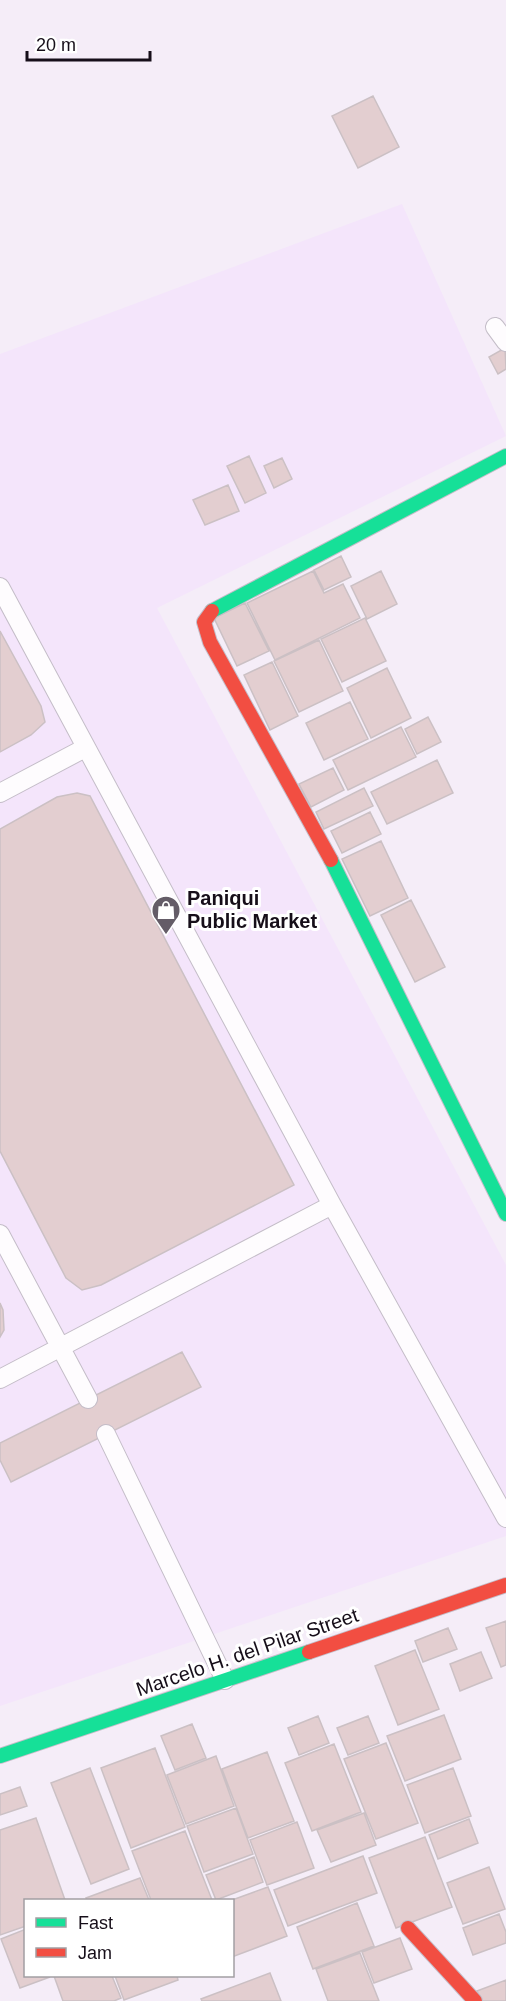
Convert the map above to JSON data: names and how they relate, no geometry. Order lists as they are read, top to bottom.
{
  "streets": {
    "street": ["Marcelo H. del Pilar Street"]
  },
  "places": {
    "shop": ["Paniqui Public Market"]
  },
  "legend": ["Fast", "Jam"],
  "scale_bar": "20 m"
}
